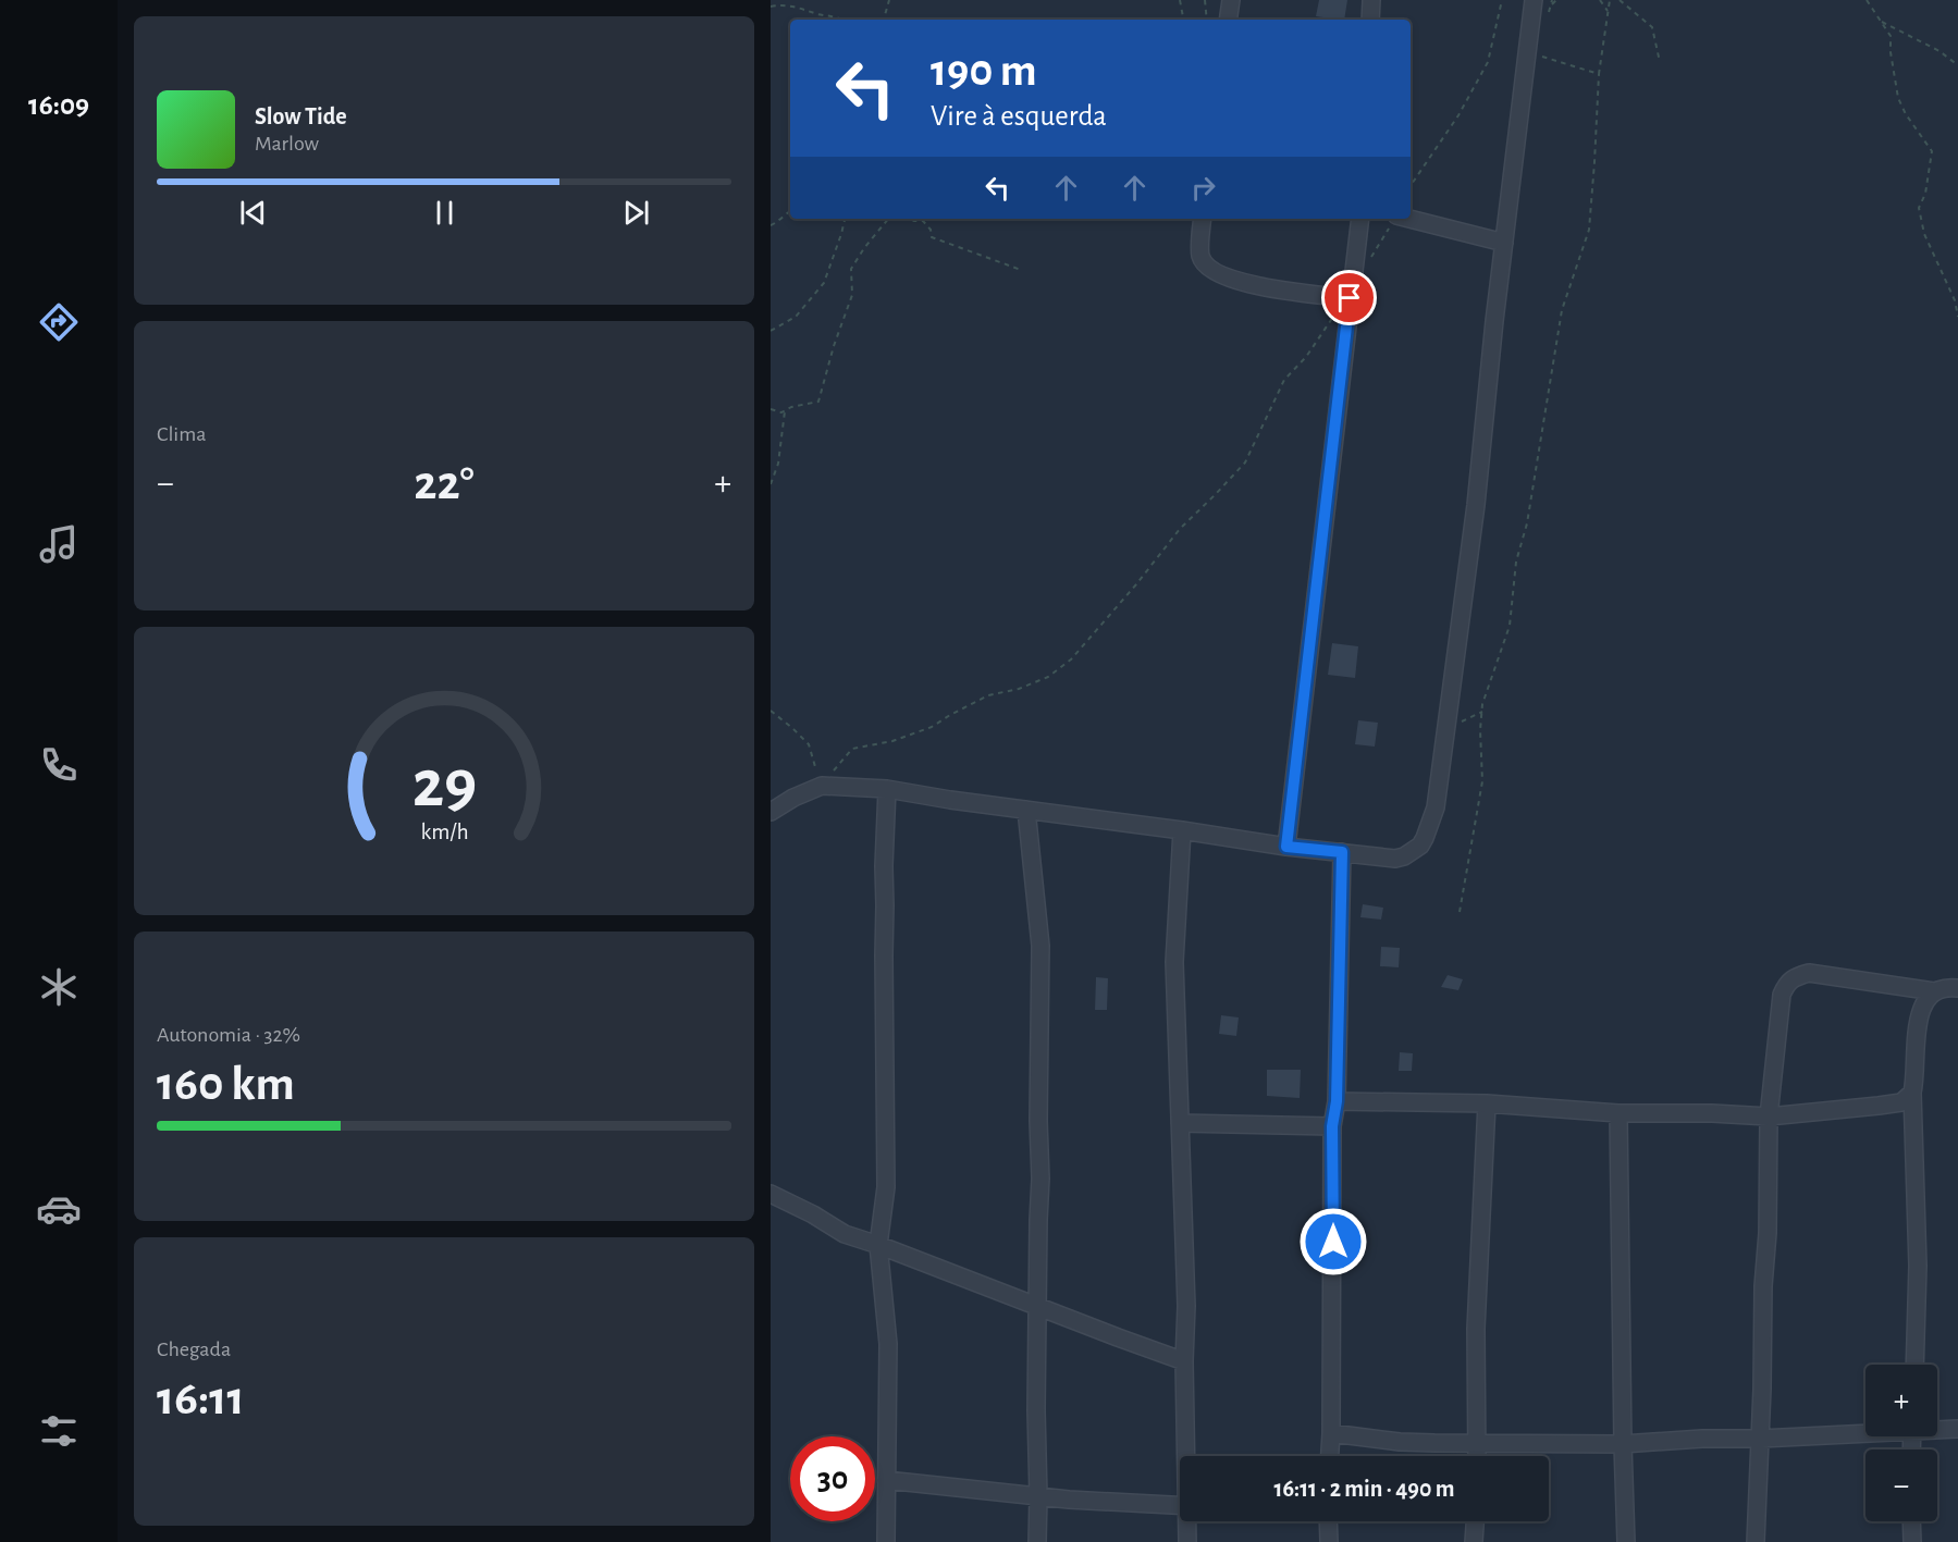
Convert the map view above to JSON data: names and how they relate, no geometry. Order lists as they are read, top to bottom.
{
  "page": {
    "tabs": "16:09",
    "turn": ["190 m", "Vire à esquerda"],
    "song": ["Slow Tide", "Marlow"],
    "tile": [
      "Clima",
      ["Autonomia · 32%", "160 km"],
      ["Chegada", "16:11"]
    ],
    "heat": ["−", "22°", "+"],
    "map_buttons": ["+", "−"],
    "limit": "30",
    "trip": "16:11 · 2 min · 490 m",
    "gauge": ["29", "km/h"]
  }
}
